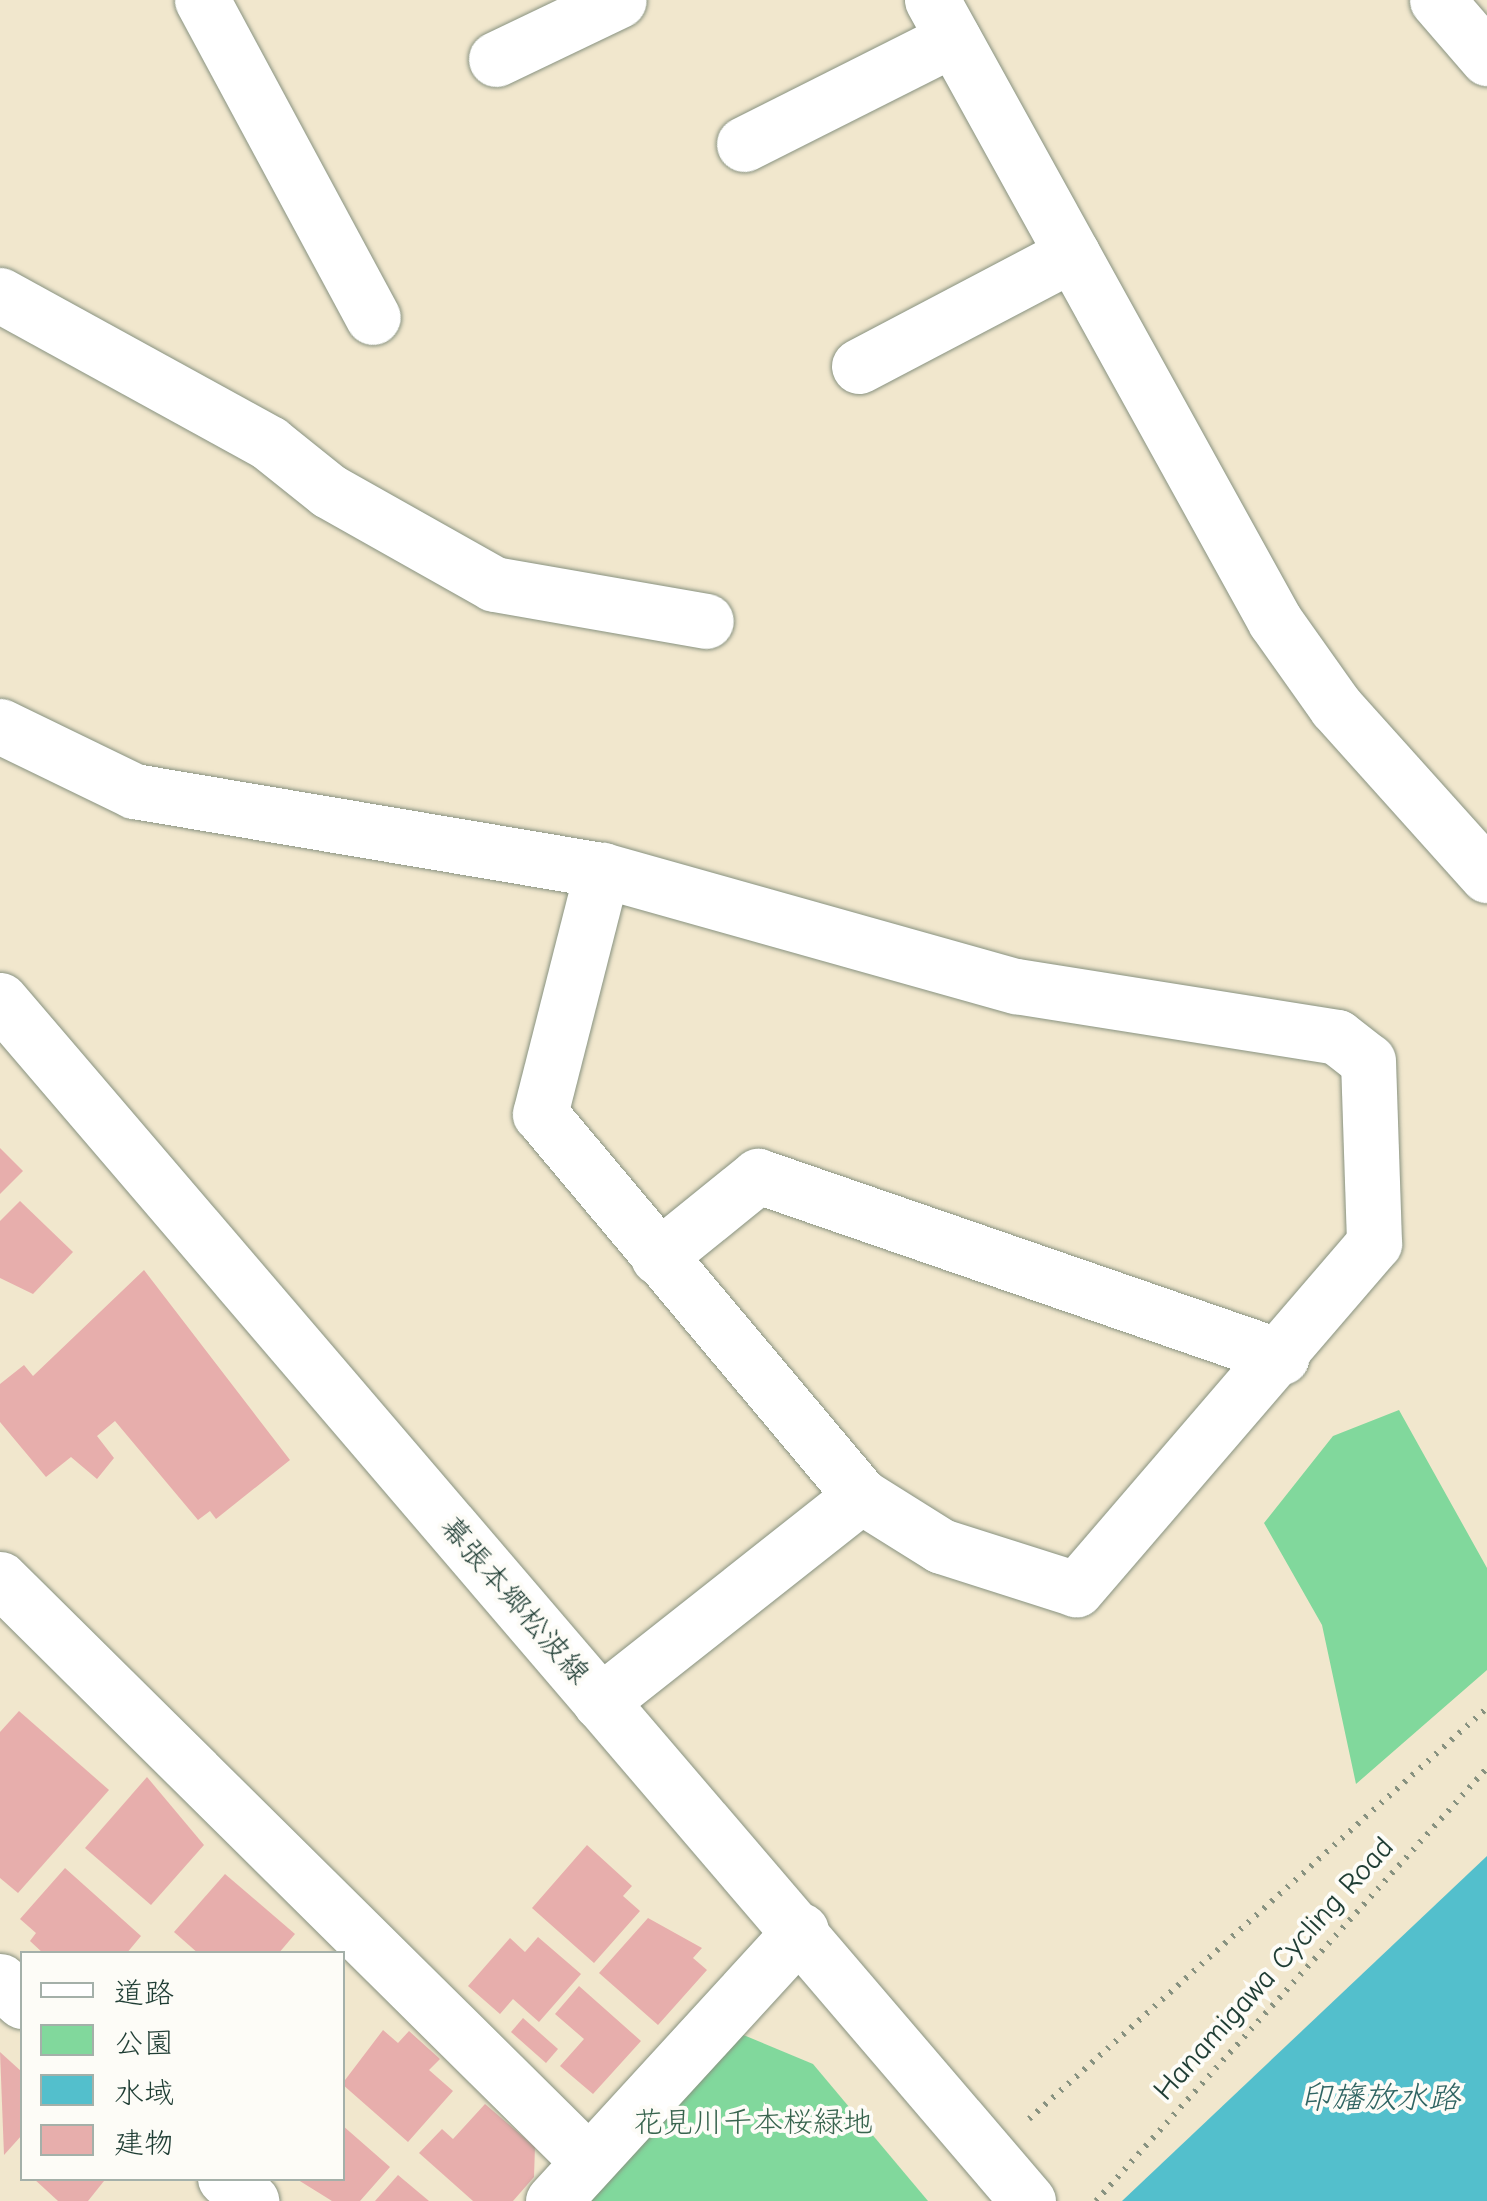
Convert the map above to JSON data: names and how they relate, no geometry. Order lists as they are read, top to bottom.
{
  "streets": {
    "street": ["幕張本郷松波線"],
    "path": ["Hanamigawa Cycling Road"]
  },
  "water": ["印旛放水路"],
  "parks": ["花見川千本桜緑地"],
  "legend": [
    "道路",
    "公園",
    "水域",
    "建物"
  ]
}
